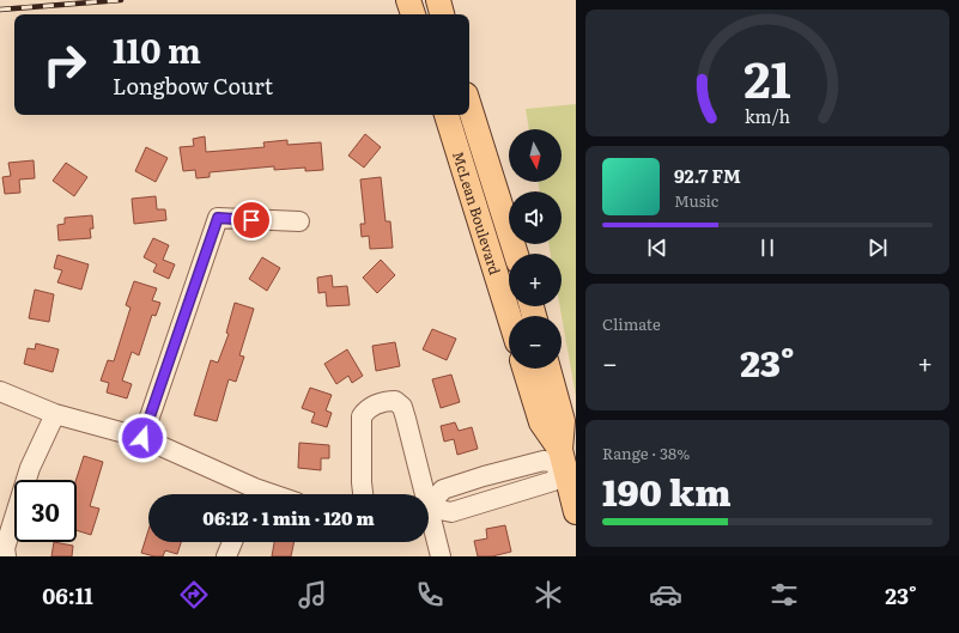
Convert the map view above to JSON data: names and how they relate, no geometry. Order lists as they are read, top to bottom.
{
  "streets": {
    "main road": ["McLean Boulevard"]
  },
  "north": "bottom",
  "page": {
    "turn": ["110 m", "Longbow Court"],
    "map_buttons": ["+", "−"],
    "song": ["92.7 FM", "Music"],
    "tile": [
      "Climate",
      ["Range · 38%", "190 km"]
    ],
    "heat": ["−", "23°", "+"],
    "limit": "30",
    "trip": "06:12 · 1 min · 120 m",
    "tabs": ["06:11", "23°"],
    "gauge": ["21", "km/h"]
  }
}
